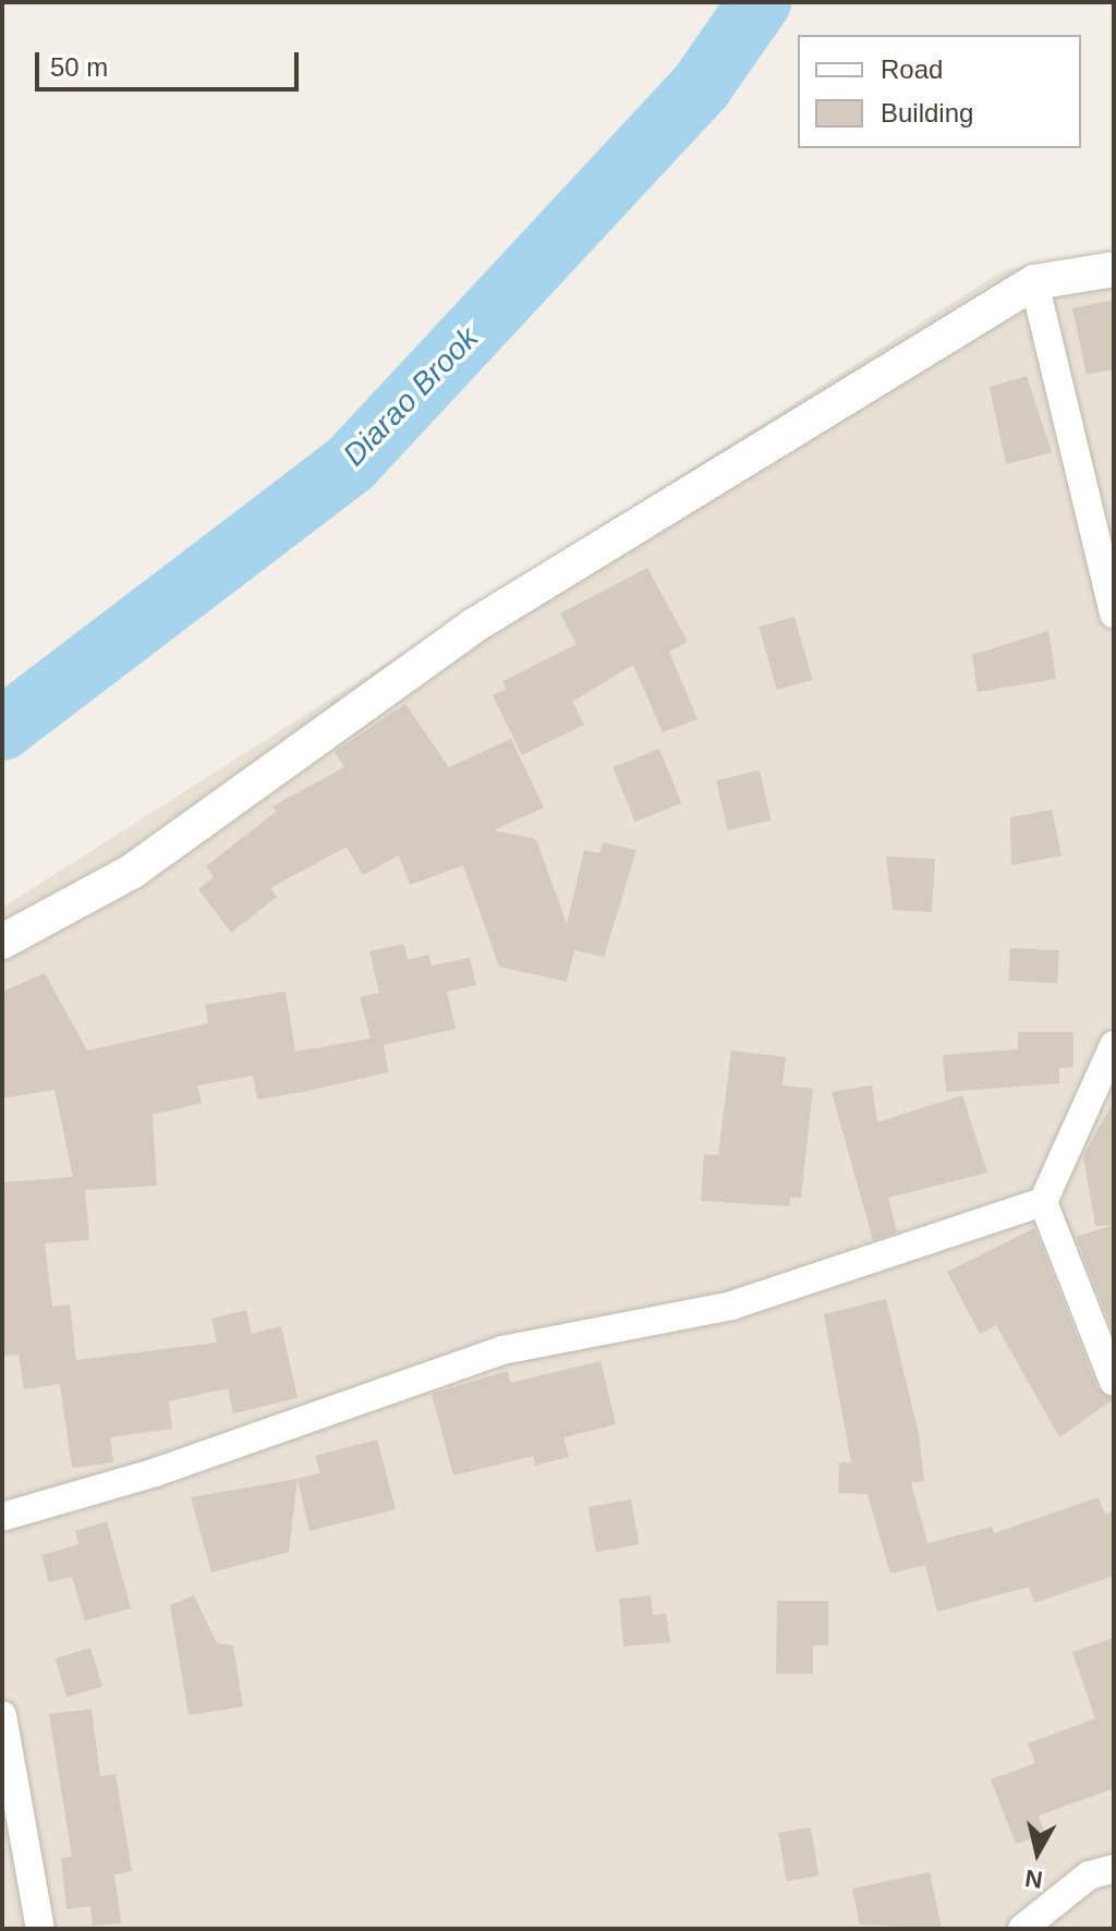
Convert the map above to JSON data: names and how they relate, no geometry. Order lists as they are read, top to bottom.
{
  "water": ["Diarao Brook"],
  "legend": ["Road", "Building"],
  "scale_bar": "50 m",
  "north": "bottom"
}
